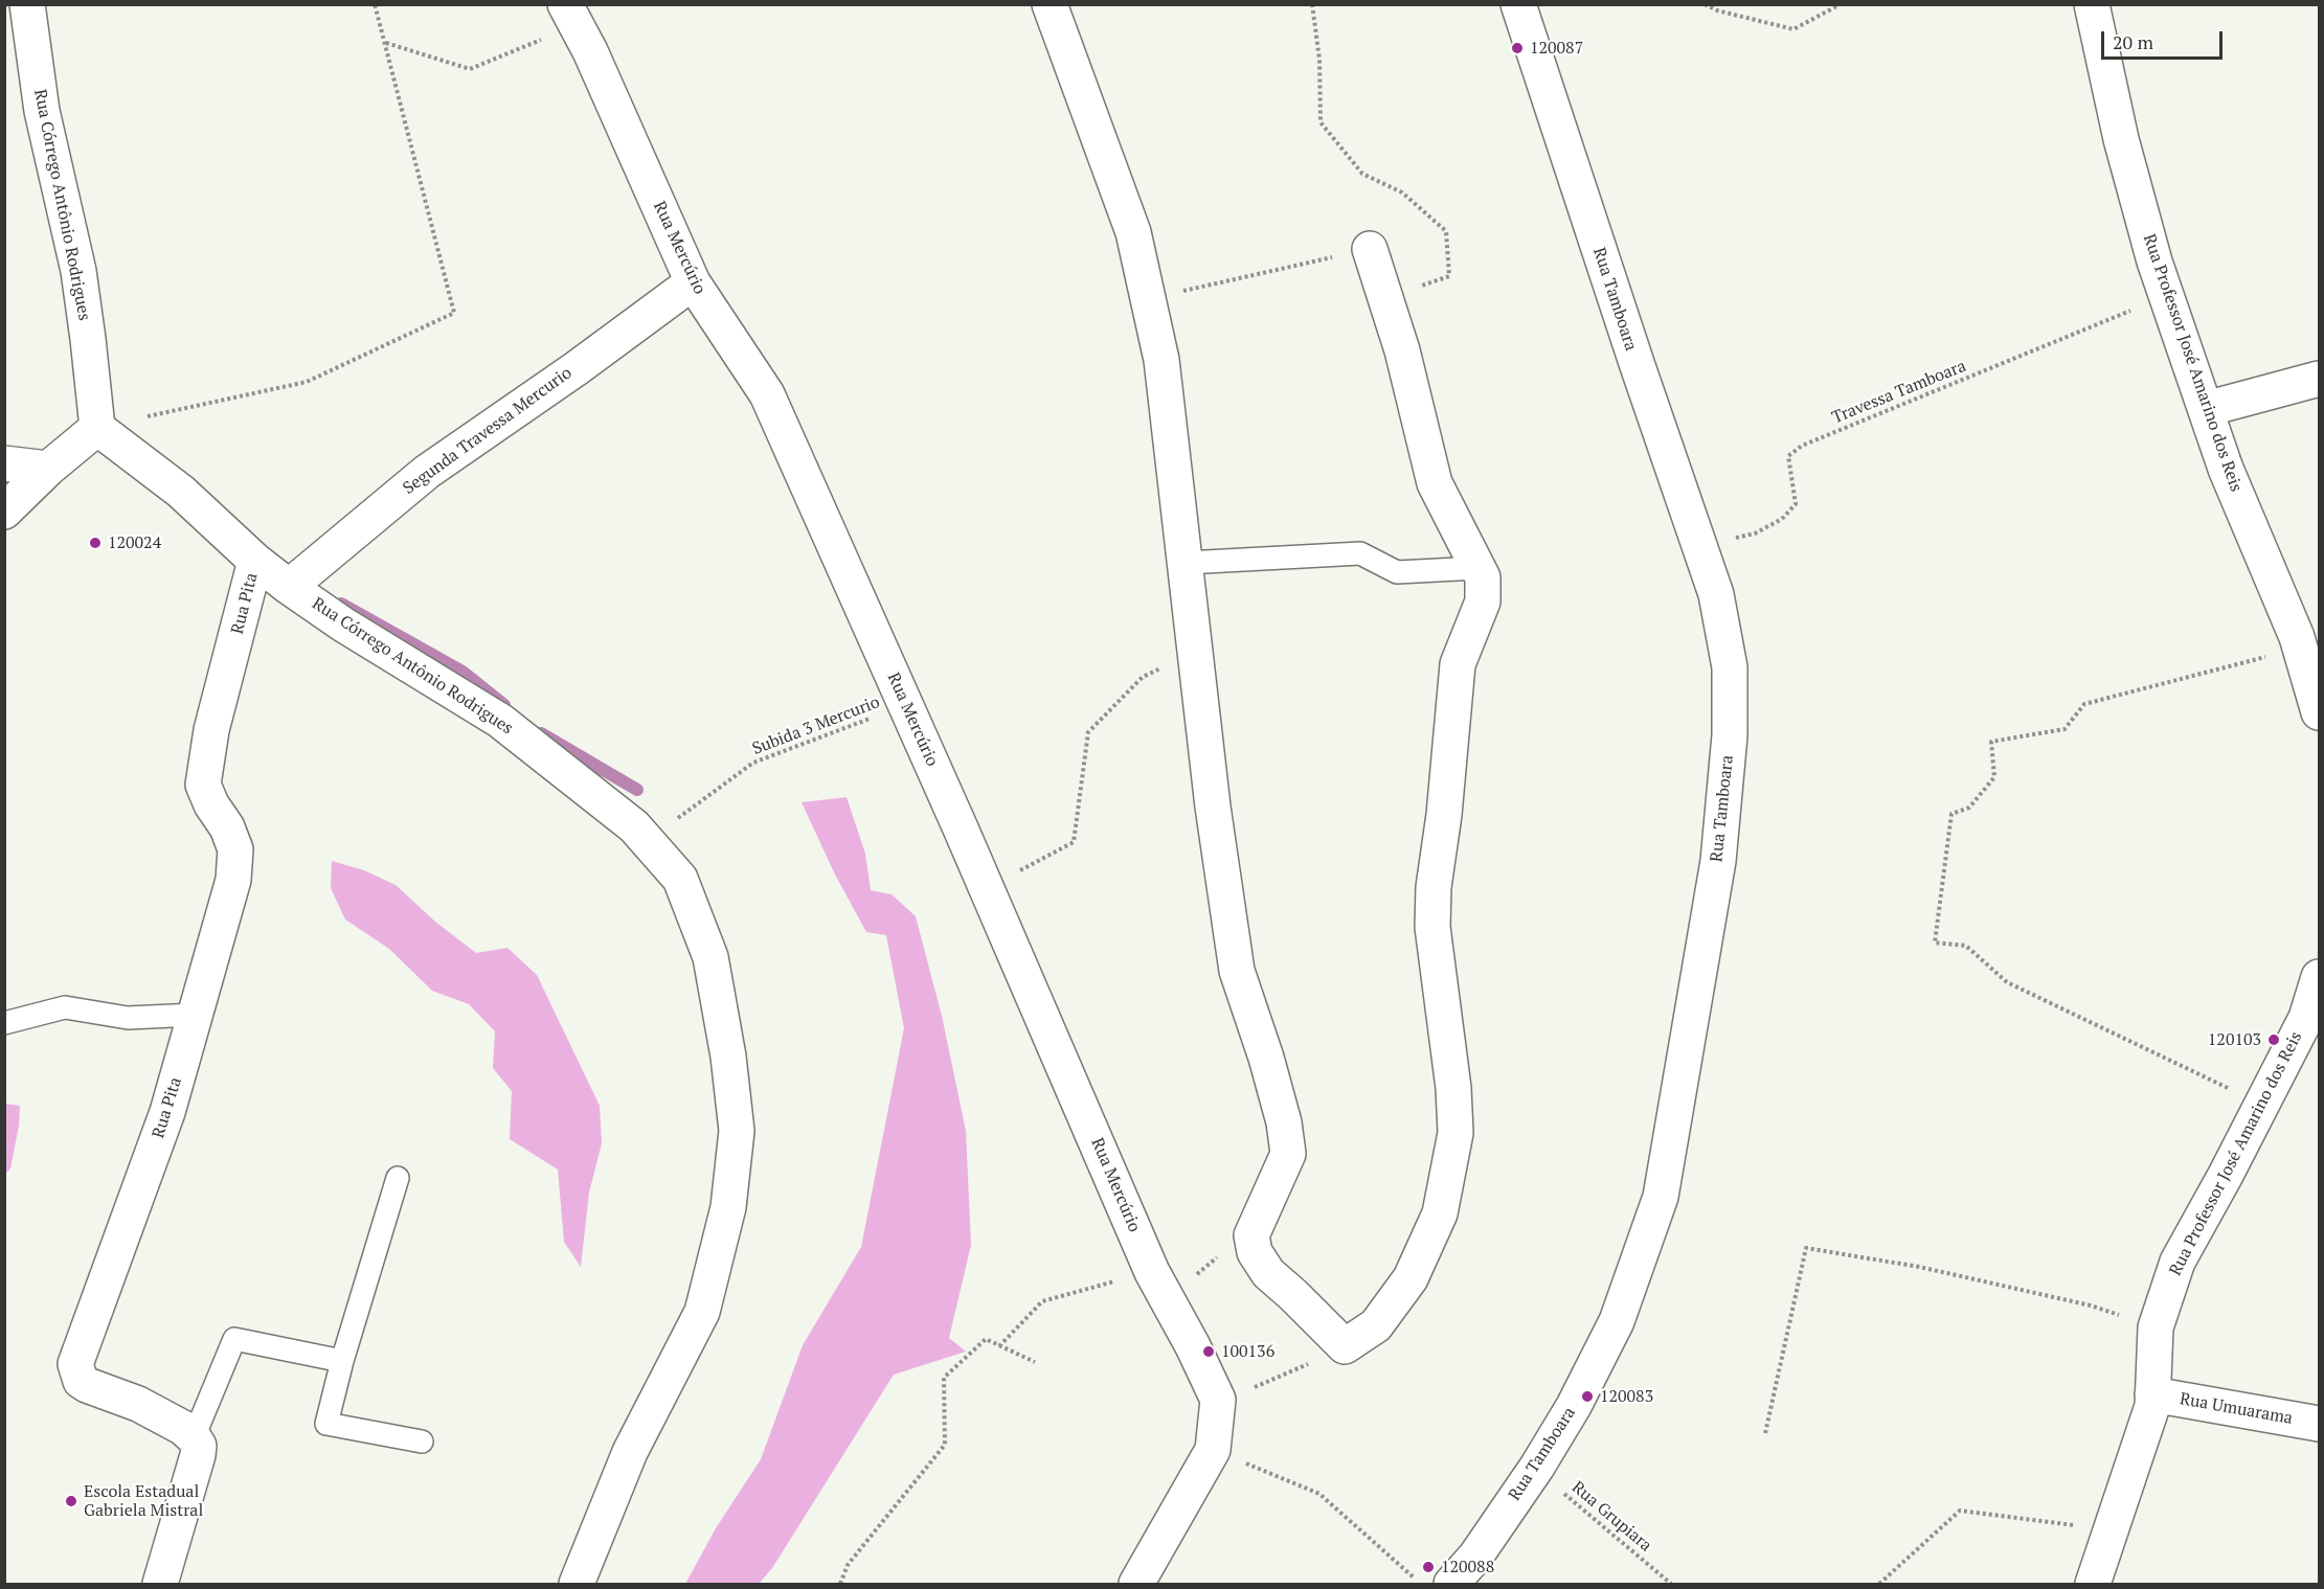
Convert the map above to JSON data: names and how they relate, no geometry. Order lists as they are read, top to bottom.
{
  "streets": {
    "street": [
      "Rua Córrego Antônio Rodrigues",
      "Rua Mercúrio",
      "Rua Tamboara",
      "Rua Professor José Amarino dos Reis",
      "Segunda Travessa Mercurio",
      "Rua Pita",
      "Rua Umuarama"
    ],
    "path": ["Travessa Tamboara", "Subida 3 Mercurio", "Rua Grupiara"]
  },
  "crossings": [
    ["Rua Córrego Antônio Rodrigues", "Segunda Travessa Mercurio"],
    ["Rua Córrego Antônio Rodrigues", "Rua Pita"],
    ["Rua Córrego Antônio Rodrigues", "Subida 3 Mercurio"],
    ["Rua Mercúrio", "Segunda Travessa Mercurio"],
    ["Rua Mercúrio", "Subida 3 Mercurio"],
    ["Rua Tamboara", "Travessa Tamboara"],
    ["Rua Tamboara", "Rua Grupiara"],
    ["Rua Professor José Amarino dos Reis", "Travessa Tamboara"],
    ["Rua Professor José Amarino dos Reis", "Rua Umuarama"]
  ],
  "places": [
    "120087",
    "120024",
    "120103",
    "100136",
    "120083",
    "Escola Estadual Gabriela Mistral",
    "120088"
  ],
  "scale_bar": "20 m"
}
